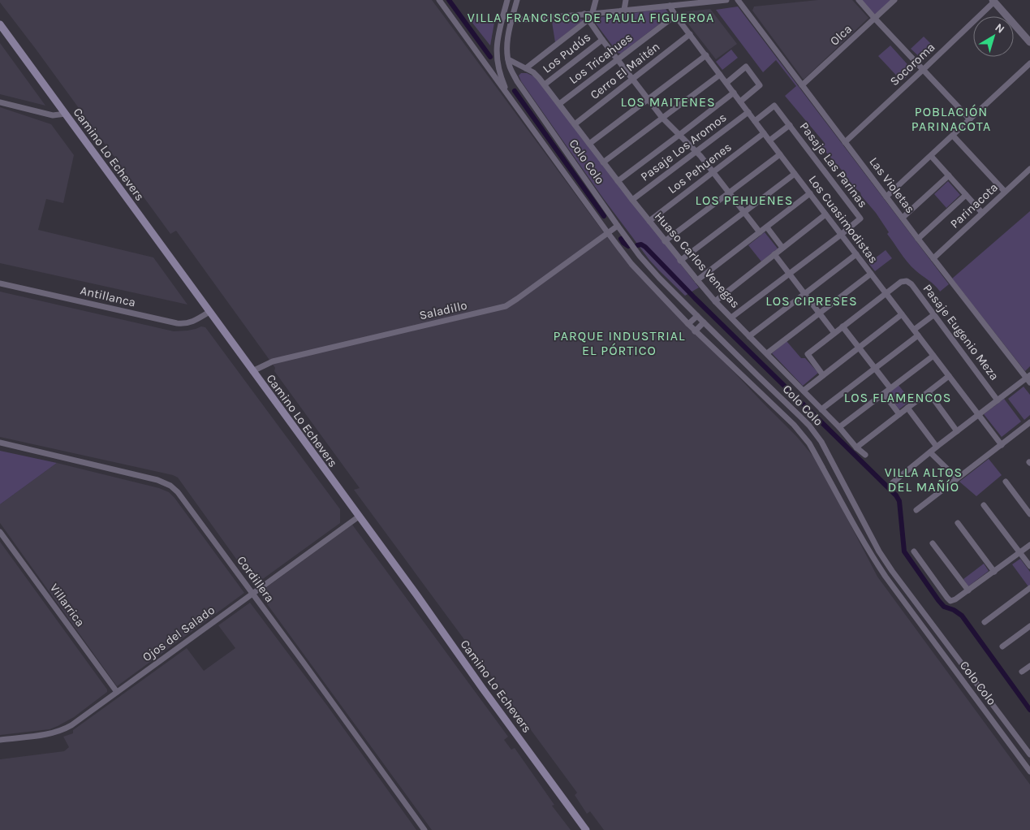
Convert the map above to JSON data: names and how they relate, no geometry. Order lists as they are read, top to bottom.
{
  "streets": {
    "main road": ["Camino Lo Echevers"],
    "street": [
      "Olca",
      "Los Pudús",
      "Los Tricahues",
      "Socoroma",
      "Cerro El Maitén",
      "Pasaje Los Aromos",
      "Colo Colo",
      "Pasaje Las Parinas",
      "Los Pehuenes",
      "Las Violetas",
      "Parinacota",
      "Los Cuasimodistas",
      "Huaso Carlos Venegas",
      "Antillanca",
      "Saladillo",
      "Pasaje Eugenio Meza",
      "Cordillera",
      "Villarrica",
      "Ojos del Salado"
    ]
  },
  "crossings": [
    ["Olca", "Las Violetas"],
    ["Los Pudús", "Huaso Carlos Venegas"],
    ["Los Tricahues", "Los Cuasimodistas"],
    ["Los Tricahues", "Huaso Carlos Venegas"],
    ["Socoroma", "Las Violetas"],
    ["Cerro El Maitén", "Los Cuasimodistas"],
    ["Cerro El Maitén", "Huaso Carlos Venegas"],
    ["Pasaje Los Aromos", "Los Cuasimodistas"],
    ["Pasaje Los Aromos", "Huaso Carlos Venegas"],
    ["Camino Lo Echevers", "Antillanca"],
    ["Camino Lo Echevers", "Saladillo"],
    ["Camino Lo Echevers", "Ojos del Salado"],
    ["Colo Colo", "Huaso Carlos Venegas"],
    ["Colo Colo", "Saladillo"],
    ["Pasaje Las Parinas", "Los Cuasimodistas"],
    ["Los Pehuenes", "Los Cuasimodistas"],
    ["Los Pehuenes", "Huaso Carlos Venegas"],
    ["Las Violetas", "Parinacota"],
    ["Los Cuasimodistas", "Pasaje Eugenio Meza"],
    ["Cordillera", "Ojos del Salado"],
    ["Villarrica", "Ojos del Salado"]
  ],
  "districts": [
    "VILLA FRANCISCO DE PAULA FIGUEROA",
    "LOS MAITENES",
    "POBLACIÓN PARINACOTA",
    "LOS PEHUENES",
    "LOS CIPRESES",
    "PARQUE INDUSTRIAL EL PÓRTICO",
    "LOS FLAMENCOS",
    "VILLA ALTOS DEL MAÑÍO"
  ],
  "north": "top right"
}
